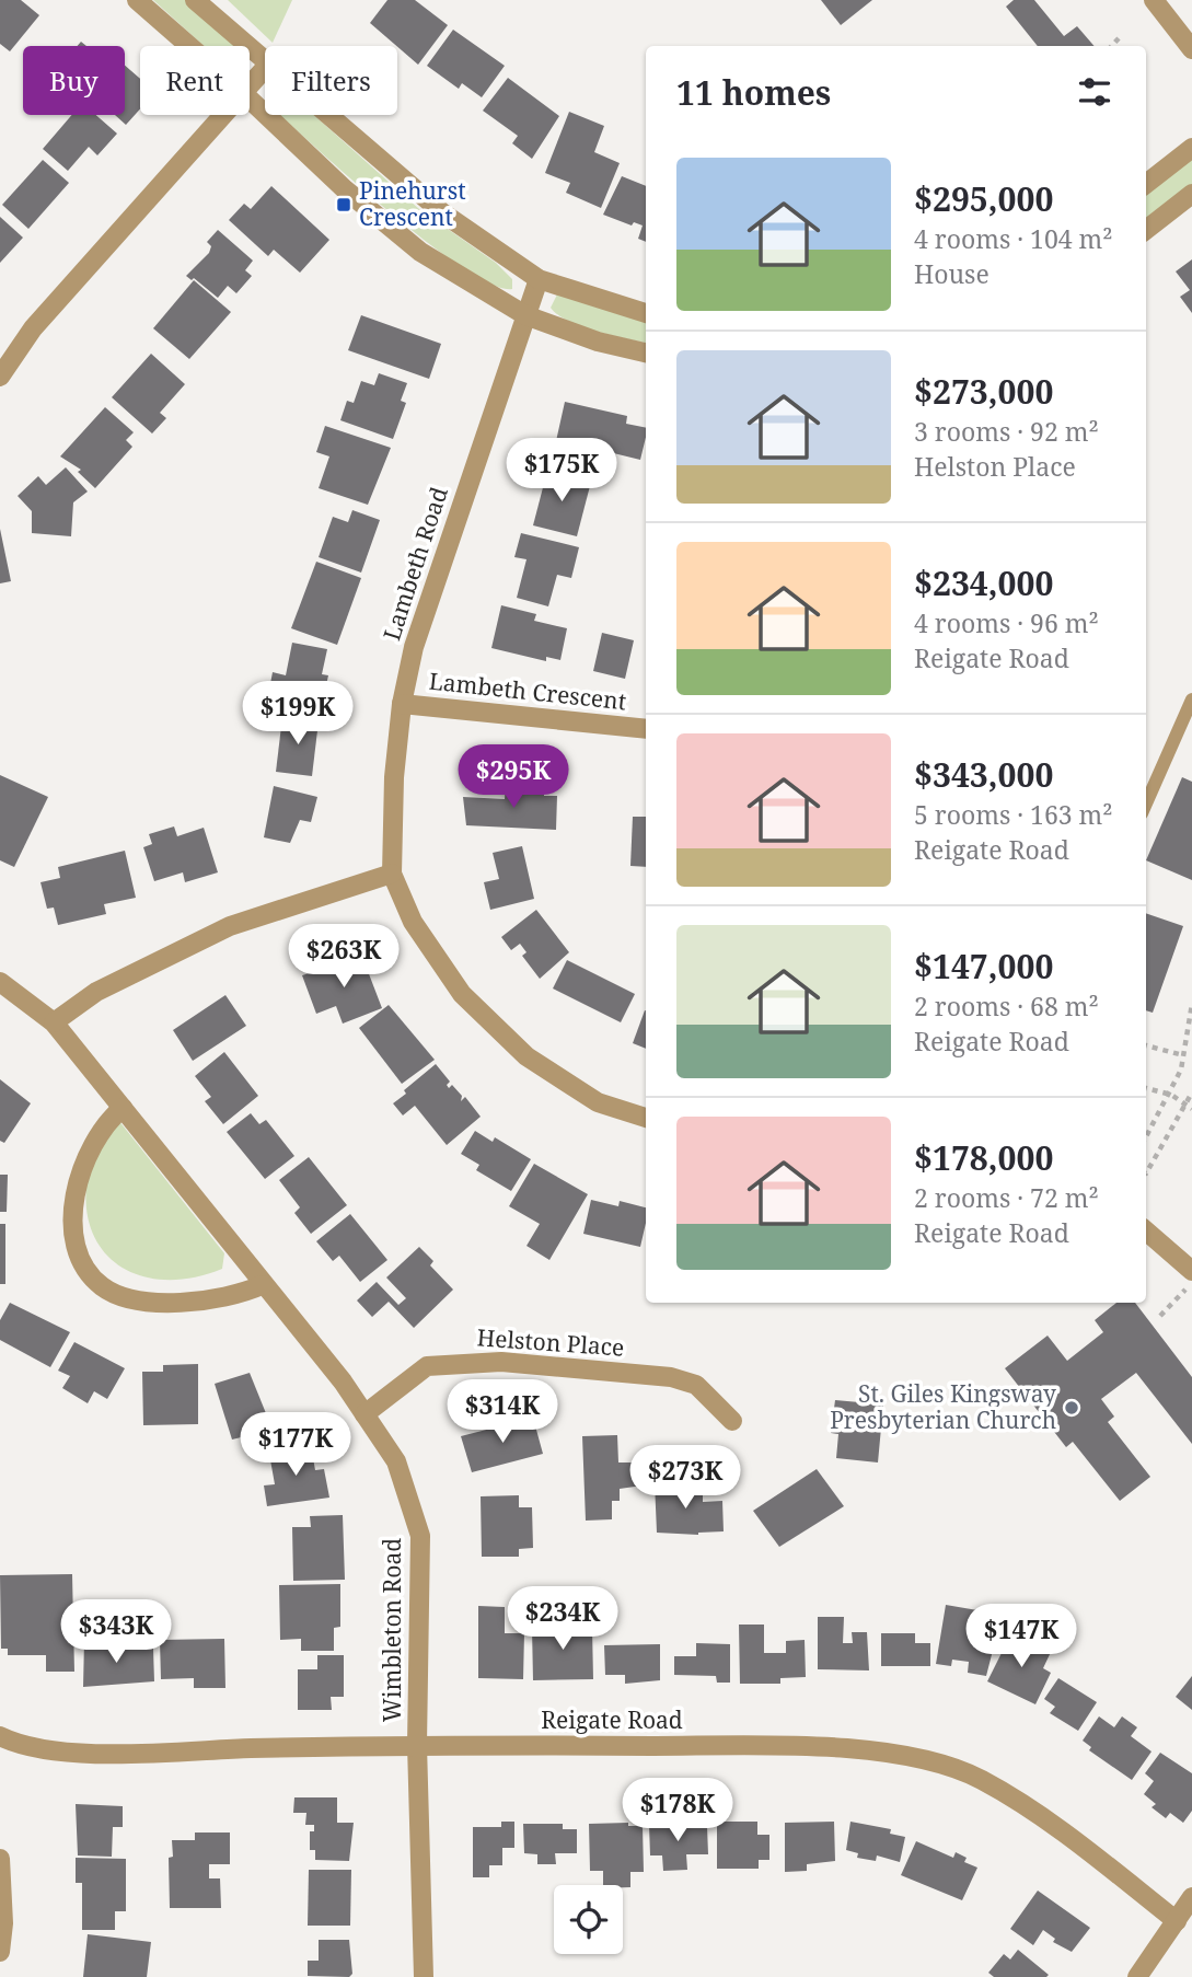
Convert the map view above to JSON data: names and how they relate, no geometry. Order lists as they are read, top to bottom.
{
  "streets": {
    "street": [
      "Lambeth Road",
      "Lambeth Crescent",
      "Helston Place",
      "Wimbleton Road",
      "Reigate Road"
    ]
  },
  "crossings": [
    ["Lambeth Road", "Lambeth Crescent"],
    ["Helston Place", "Wimbleton Road"],
    ["Wimbleton Road", "Reigate Road"]
  ],
  "places": {
    "transit": ["Pinehurst Crescent"],
    "other": ["St. Giles Kingsway Presbyterian Church"]
  },
  "page": {
    "chip": ["Buy", "Rent", "Filters"],
    "heading": "11 homes",
    "list": [
      {
        "name": "$295,000",
        "note": "4 rooms · 104 m² · House"
      },
      {
        "name": "$273,000",
        "note": "3 rooms · 92 m² · Helston Place"
      },
      {
        "name": "$234,000",
        "note": "4 rooms · 96 m² · Reigate Road"
      },
      {
        "name": "$343,000",
        "note": "5 rooms · 163 m² · Reigate Road"
      },
      {
        "name": "$147,000",
        "note": "2 rooms · 68 m² · Reigate Road"
      },
      {
        "name": "$178,000",
        "note": "2 rooms · 72 m² · Reigate Road"
      }
    ],
    "price": [
      "$175K",
      "$199K",
      "$295K",
      "$263K",
      "$314K",
      "$177K",
      "$273K",
      "$234K",
      "$343K",
      "$147K",
      "$178K"
    ]
  }
}
